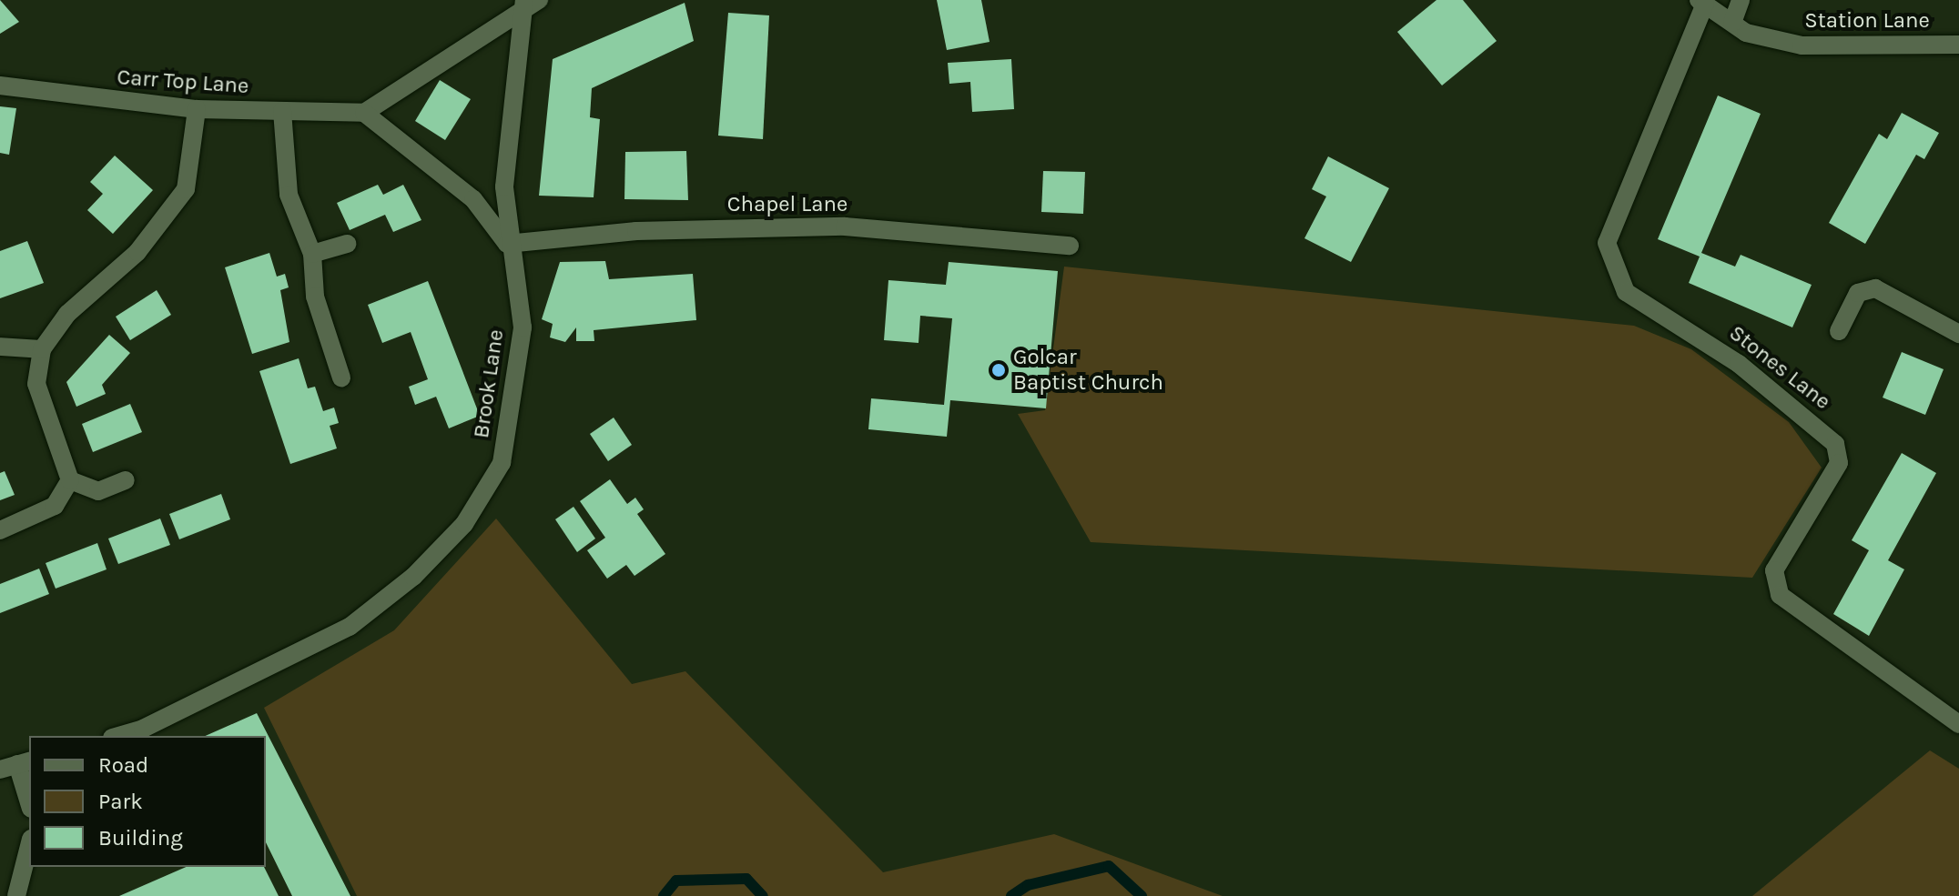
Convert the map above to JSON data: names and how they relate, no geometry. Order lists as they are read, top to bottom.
{
  "streets": {
    "street": [
      "Station Lane",
      "Carr Top Lane",
      "Chapel Lane",
      "Stones Lane",
      "Brook Lane"
    ]
  },
  "crossings": [
    ["Station Lane", "Stones Lane"],
    ["Chapel Lane", "Brook Lane"]
  ],
  "places": ["Golcar Baptist Church"],
  "legend": ["Road", "Park", "Building"]
}
